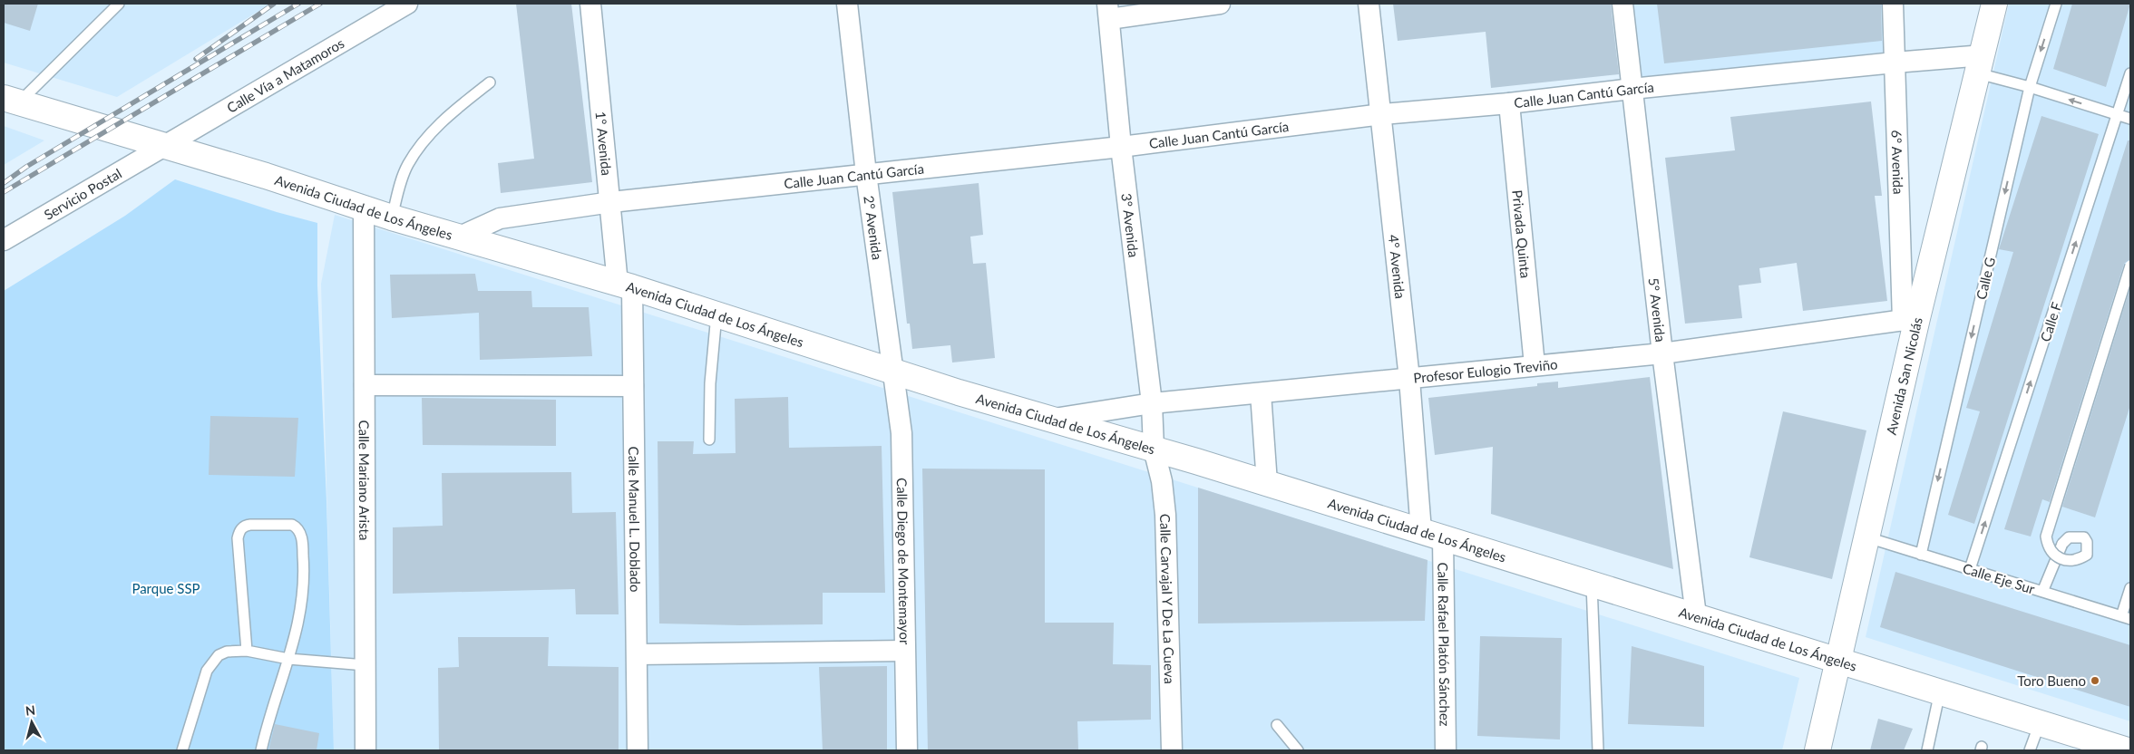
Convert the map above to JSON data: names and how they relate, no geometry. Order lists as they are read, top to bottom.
{
  "streets": {
    "street": [
      "Calle Vía a Matamoros",
      "Calle Juan Cantú García",
      "1° Avenida",
      "6° Avenida",
      "Servicio Postal",
      "Avenida Ciudad de Los Ángeles",
      "3° Avenida",
      "2° Avenida",
      "Privada Quinta",
      "4° Avenida",
      "5° Avenida",
      "Profesor Eulogio Treviño",
      "Avenida San Nicolás",
      "Calle Mariano Arista",
      "Calle Manuel L. Doblado",
      "Calle Diego de Montemayor",
      "Calle Carvajal Y De La Cueva",
      "Calle Rafael Platón Sánchez"
    ],
    "lane": ["Calle G", "Calle F", "Calle Eje Sur"]
  },
  "crossings": [
    ["Calle Vía a Matamoros", "Servicio Postal"],
    ["Calle Vía a Matamoros", "Avenida Ciudad de Los Ángeles"],
    ["Calle Juan Cantú García", "1° Avenida"],
    ["Calle Juan Cantú García", "6° Avenida"],
    ["Calle Juan Cantú García", "Avenida Ciudad de Los Ángeles"],
    ["Calle Juan Cantú García", "3° Avenida"],
    ["Calle Juan Cantú García", "2° Avenida"],
    ["Calle Juan Cantú García", "Privada Quinta"],
    ["Calle Juan Cantú García", "4° Avenida"],
    ["Calle Juan Cantú García", "Calle G"],
    ["Calle Juan Cantú García", "5° Avenida"],
    ["Calle Juan Cantú García", "Calle F"],
    ["Calle Juan Cantú García", "Avenida San Nicolás"],
    ["1° Avenida", "Avenida Ciudad de Los Ángeles"],
    ["1° Avenida", "Calle Manuel L. Doblado"],
    ["6° Avenida", "Profesor Eulogio Treviño"],
    ["6° Avenida", "Avenida San Nicolás"],
    ["Servicio Postal", "Avenida Ciudad de Los Ángeles"],
    ["Avenida Ciudad de Los Ángeles", "3° Avenida"],
    ["Avenida Ciudad de Los Ángeles", "2° Avenida"],
    ["Avenida Ciudad de Los Ángeles", "4° Avenida"],
    ["Avenida Ciudad de Los Ángeles", "5° Avenida"],
    ["Avenida Ciudad de Los Ángeles", "Profesor Eulogio Treviño"],
    ["Avenida Ciudad de Los Ángeles", "Avenida San Nicolás"],
    ["Avenida Ciudad de Los Ángeles", "Calle Mariano Arista"],
    ["Avenida Ciudad de Los Ángeles", "Calle Manuel L. Doblado"],
    ["Avenida Ciudad de Los Ángeles", "Calle Diego de Montemayor"],
    ["Avenida Ciudad de Los Ángeles", "Calle Carvajal Y De La Cueva"],
    ["Avenida Ciudad de Los Ángeles", "Calle Rafael Platón Sánchez"],
    ["3° Avenida", "Profesor Eulogio Treviño"],
    ["3° Avenida", "Calle Carvajal Y De La Cueva"],
    ["2° Avenida", "Calle Diego de Montemayor"],
    ["Privada Quinta", "Profesor Eulogio Treviño"],
    ["4° Avenida", "Profesor Eulogio Treviño"],
    ["4° Avenida", "Calle Rafael Platón Sánchez"],
    ["Calle G", "Calle Eje Sur"],
    ["5° Avenida", "Profesor Eulogio Treviño"],
    ["Calle F", "Calle Eje Sur"],
    ["Profesor Eulogio Treviño", "Avenida San Nicolás"],
    ["Avenida San Nicolás", "Calle Eje Sur"]
  ],
  "one_way": ["Calle G", "Calle F"],
  "parks": ["Parque SSP"],
  "places": ["Toro Bueno"],
  "north": "top"
}
